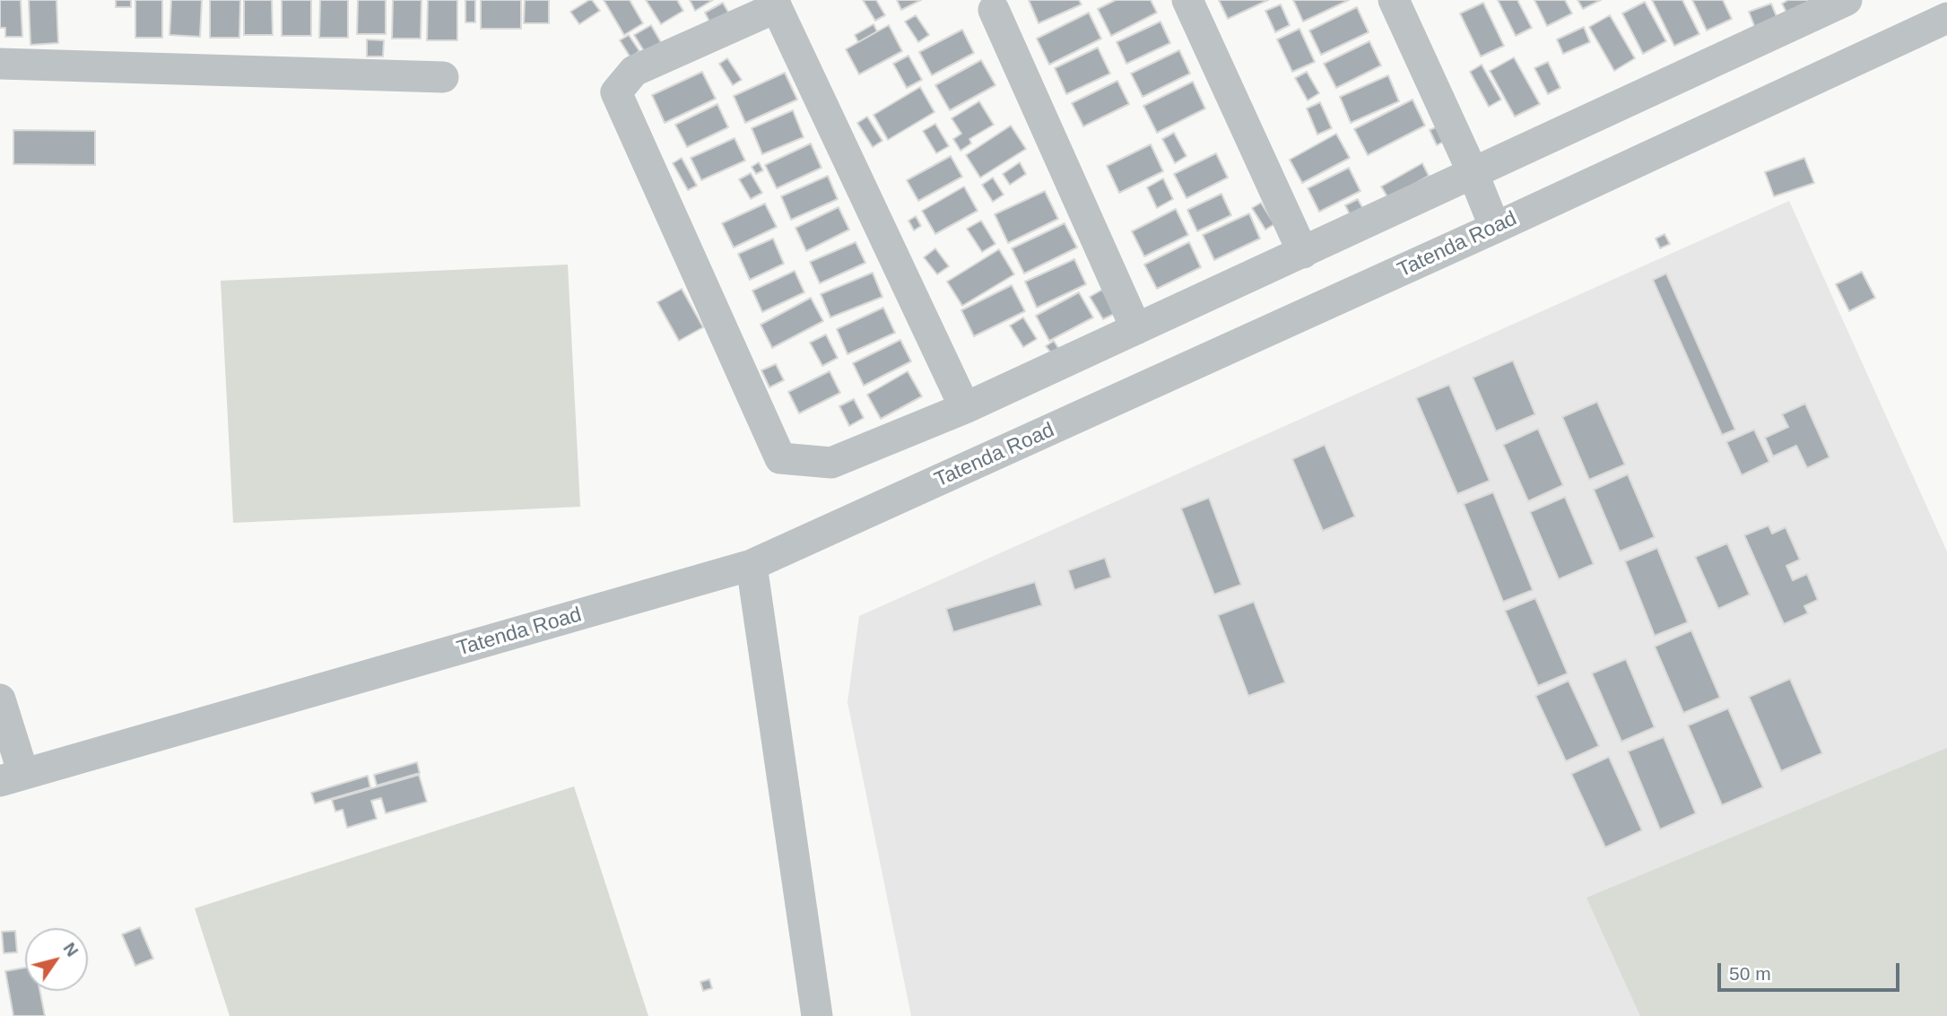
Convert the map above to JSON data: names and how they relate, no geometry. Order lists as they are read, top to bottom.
{
  "streets": {
    "street": ["Tatenda Road"]
  },
  "scale_bar": "50 m",
  "north": "top right"
}
